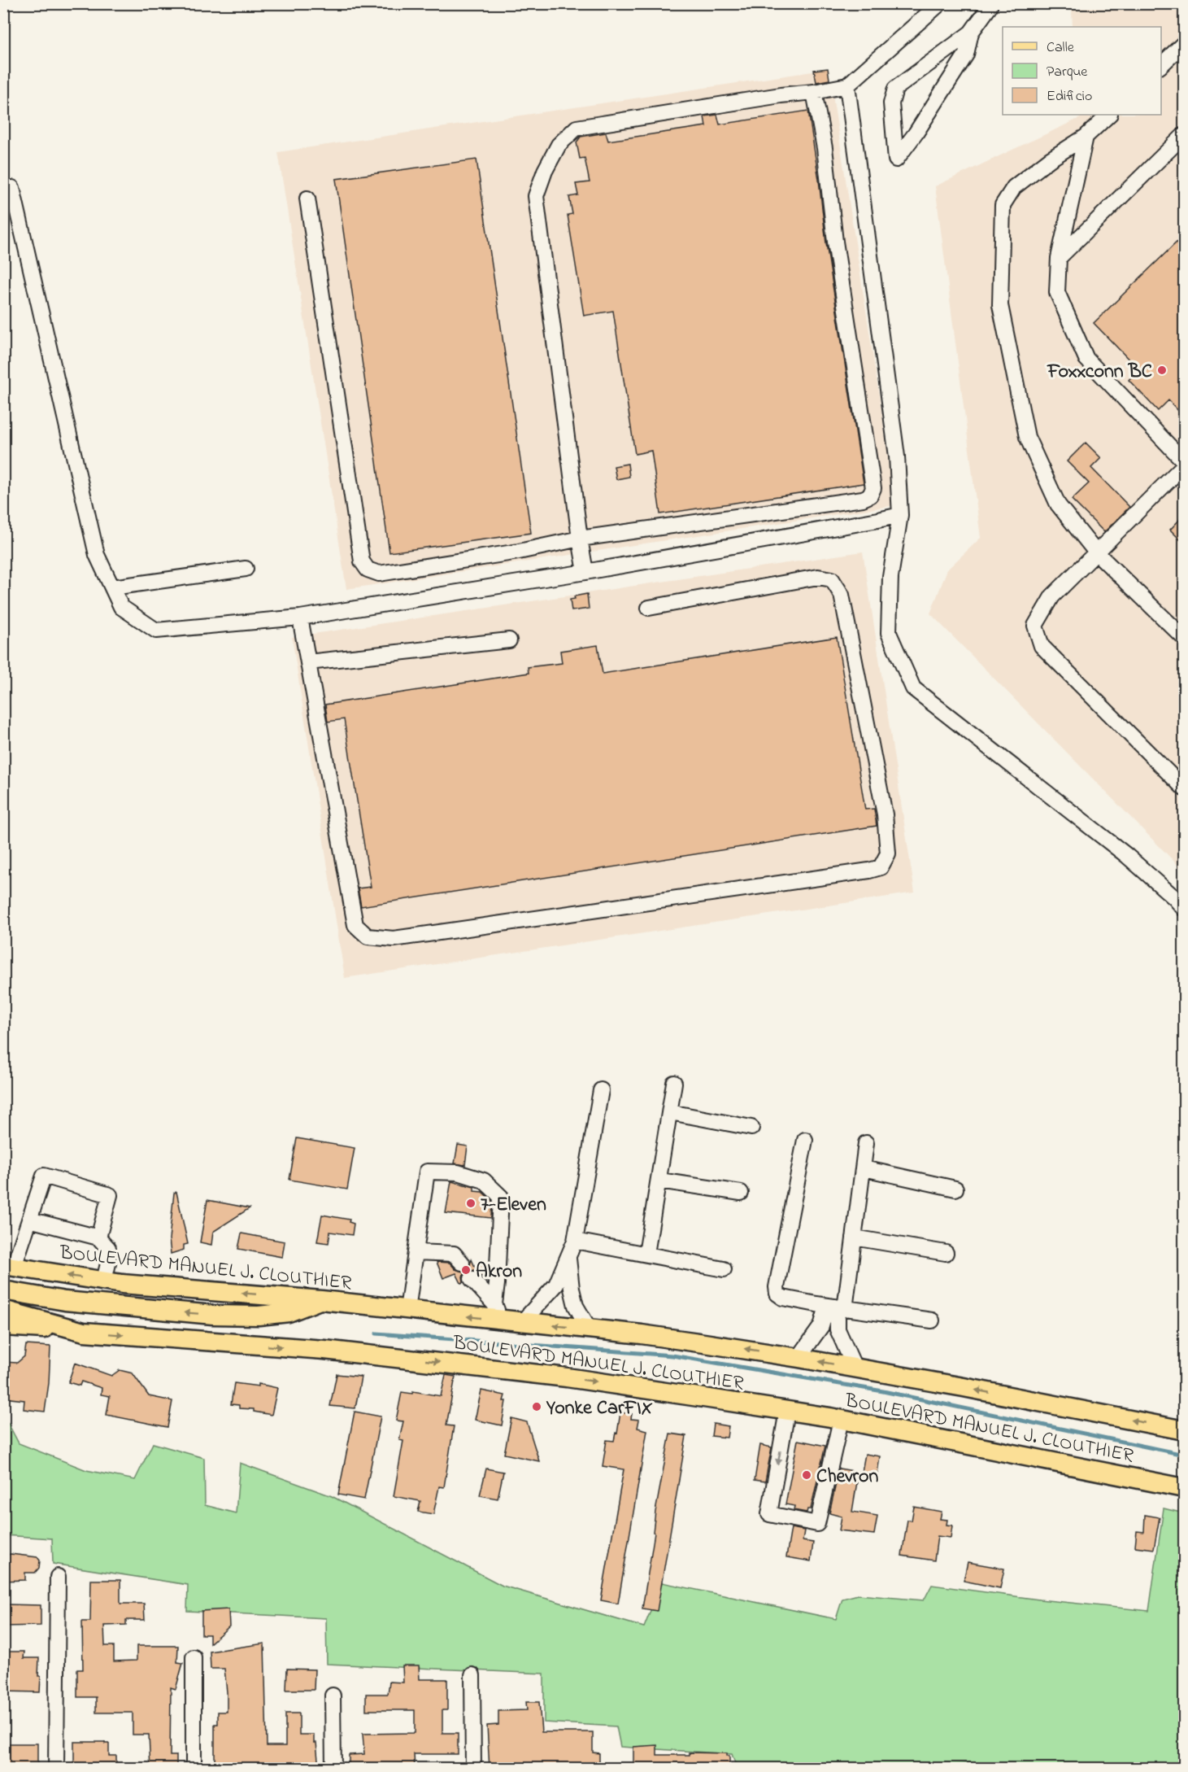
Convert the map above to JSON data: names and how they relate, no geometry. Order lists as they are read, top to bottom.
{
  "streets": {
    "main road": ["BOULEVARD MANUEL J. CLOUTHIER"]
  },
  "places": [
    "Foxxconn BC",
    "7-Eleven",
    "Akron",
    "Yonke CarFIX",
    "Chevron"
  ],
  "legend": ["Calle", "Parque", "Edificio"]
}
